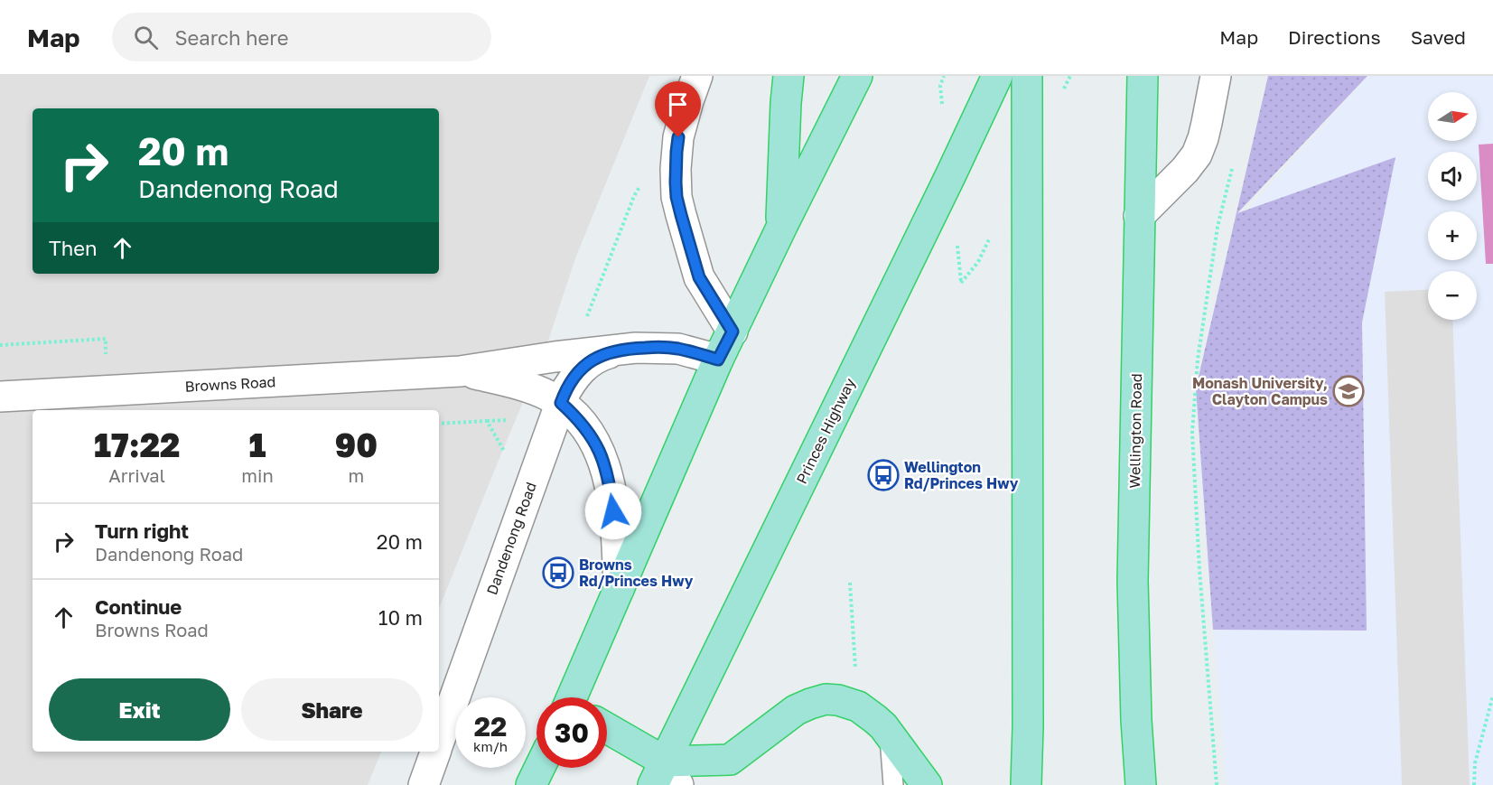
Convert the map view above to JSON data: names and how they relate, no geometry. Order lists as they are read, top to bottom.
{
  "streets": {
    "highway": ["Princes Highway", "Wellington Road"],
    "street": ["Browns Road", "Dandenong Road"]
  },
  "crossings": [
    ["Browns Road", "Dandenong Road"]
  ],
  "places": {
    "school or university": ["Monash University, Clayton Campus"],
    "bus stop": ["Wellington Rd/Princes Hwy", "Browns Rd/Princes Hwy"]
  },
  "north": "right",
  "page": {
    "header": "Map",
    "search": "Search here",
    "nav": ["Map", "Directions", "Saved"],
    "map_buttons": ["+", "−"],
    "turn": ["20 m", "Dandenong Road"],
    "then": "Then",
    "eta": [
      "17:22",
      "Arrival",
      "1",
      "min",
      "90",
      "m"
    ],
    "list": [
      {
        "name": "Turn right",
        "note": "Dandenong Road",
        "value": "20 m"
      },
      {
        "name": "Continue",
        "note": "Browns Road",
        "value": "10 m"
      }
    ],
    "buttons": ["Exit", "Share"],
    "speed": "22 km/h",
    "limit": "30"
  }
}
